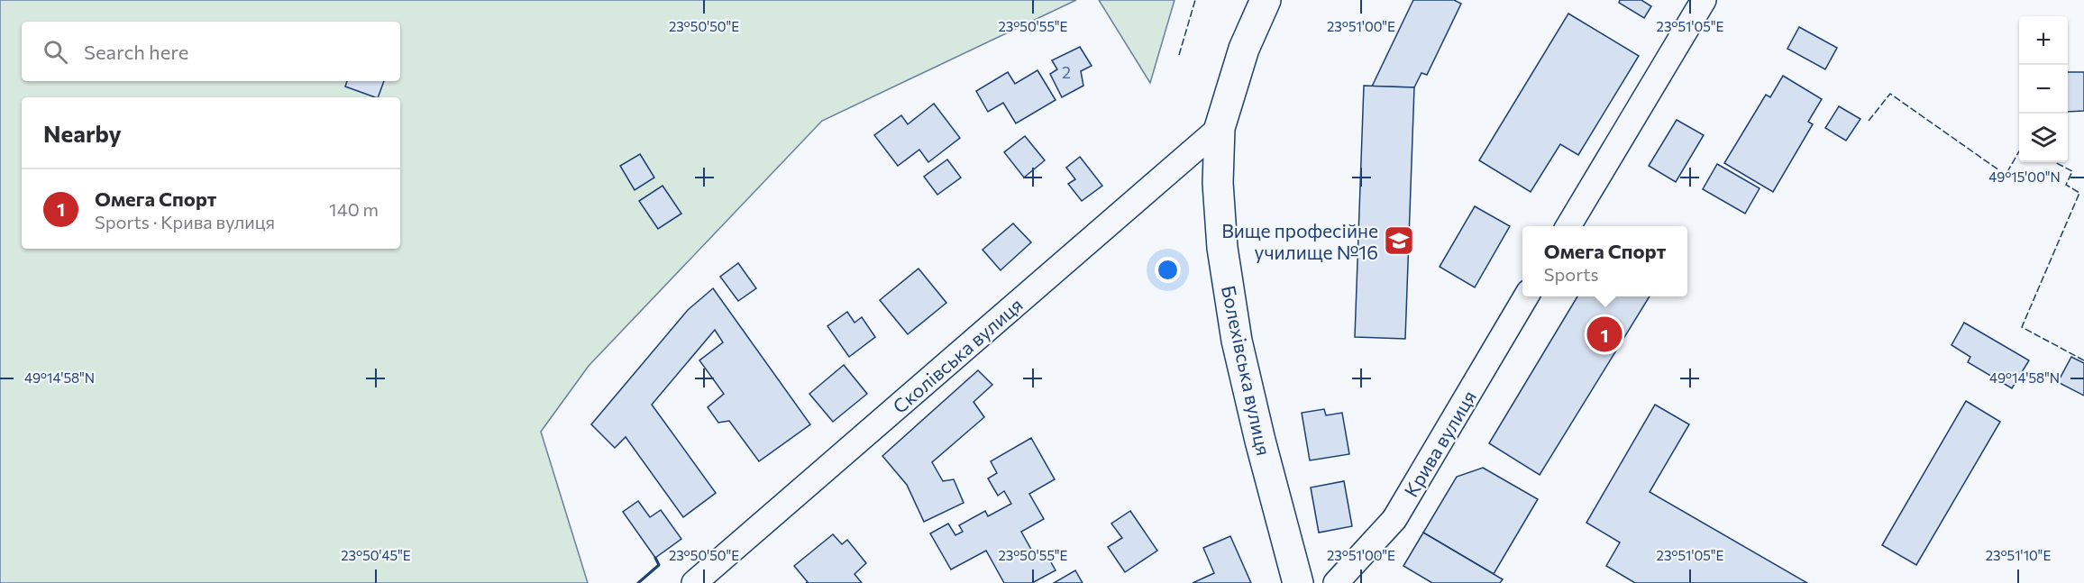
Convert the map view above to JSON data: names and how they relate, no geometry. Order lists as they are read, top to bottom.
{
  "streets": {
    "main road": ["Болехівська вулиця"],
    "street": ["Сколівська вулиця", "Крива вулиця"]
  },
  "crossings": [
    ["Сколівська вулиця", "Болехівська вулиця"]
  ],
  "places": {
    "school or university": ["Вище професійне училище №16"]
  },
  "house_numbers": ["2"],
  "page": {
    "map_buttons": ["+", "−"],
    "search": "Search here",
    "heading": "Nearby",
    "list": [
      {
        "mark": "1",
        "name": "Омега Спорт",
        "note": "Sports · Крива вулиця",
        "value": "140 m"
      }
    ],
    "popup": ["Омега Спорт", "Sports"],
    "pins": "1"
  },
  "coordinates": [
    "23°50'50\"E",
    "23°50'55\"E",
    "23°51'00\"E",
    "23°51'05\"E",
    "49°15'00\"N",
    "49°14'58\"N",
    "23°50'45\"E",
    "23°51'10\"E"
  ]
}
